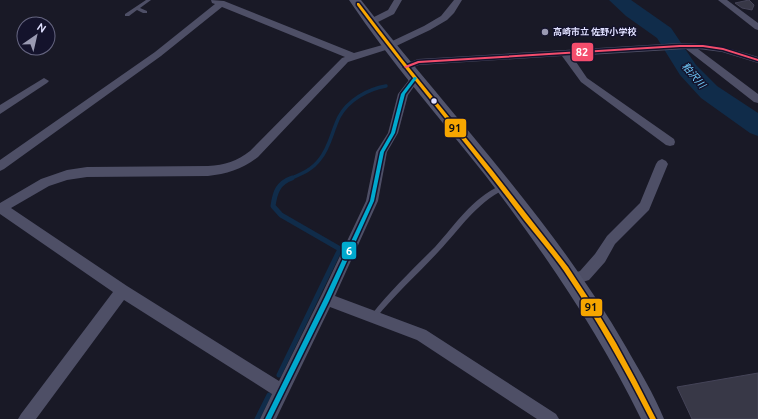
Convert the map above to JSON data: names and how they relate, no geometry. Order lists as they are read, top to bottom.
{
  "water": ["粕沢川"],
  "places": ["高崎市立 佐野小学校"],
  "lines": ["transit line 91", "transit line 82", "transit line 6"],
  "north": "top right"
}
